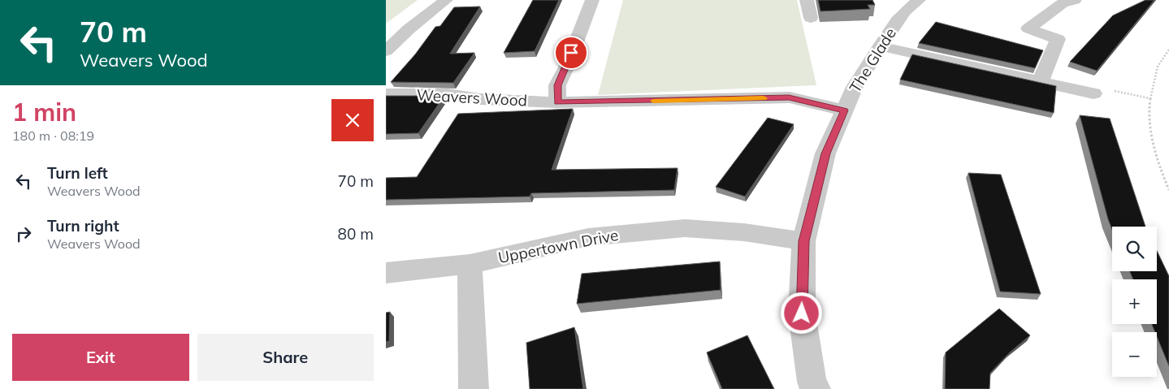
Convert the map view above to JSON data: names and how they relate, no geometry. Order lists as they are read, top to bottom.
{
  "streets": {
    "street": ["The Glade", "Weavers Wood", "Uppertown Drive"]
  },
  "crossings": [
    ["The Glade", "Weavers Wood"],
    ["The Glade", "Uppertown Drive"]
  ],
  "page": {
    "turn": ["70 m", "Weavers Wood"],
    "heading": ["1 min", "180 m · 08:19"],
    "list": [
      {
        "name": "Turn left",
        "note": "Weavers Wood",
        "value": "70 m"
      },
      {
        "name": "Turn right",
        "note": "Weavers Wood",
        "value": "80 m"
      }
    ],
    "map_buttons": ["+", "−"],
    "buttons": ["Exit", "Share"]
  }
}
